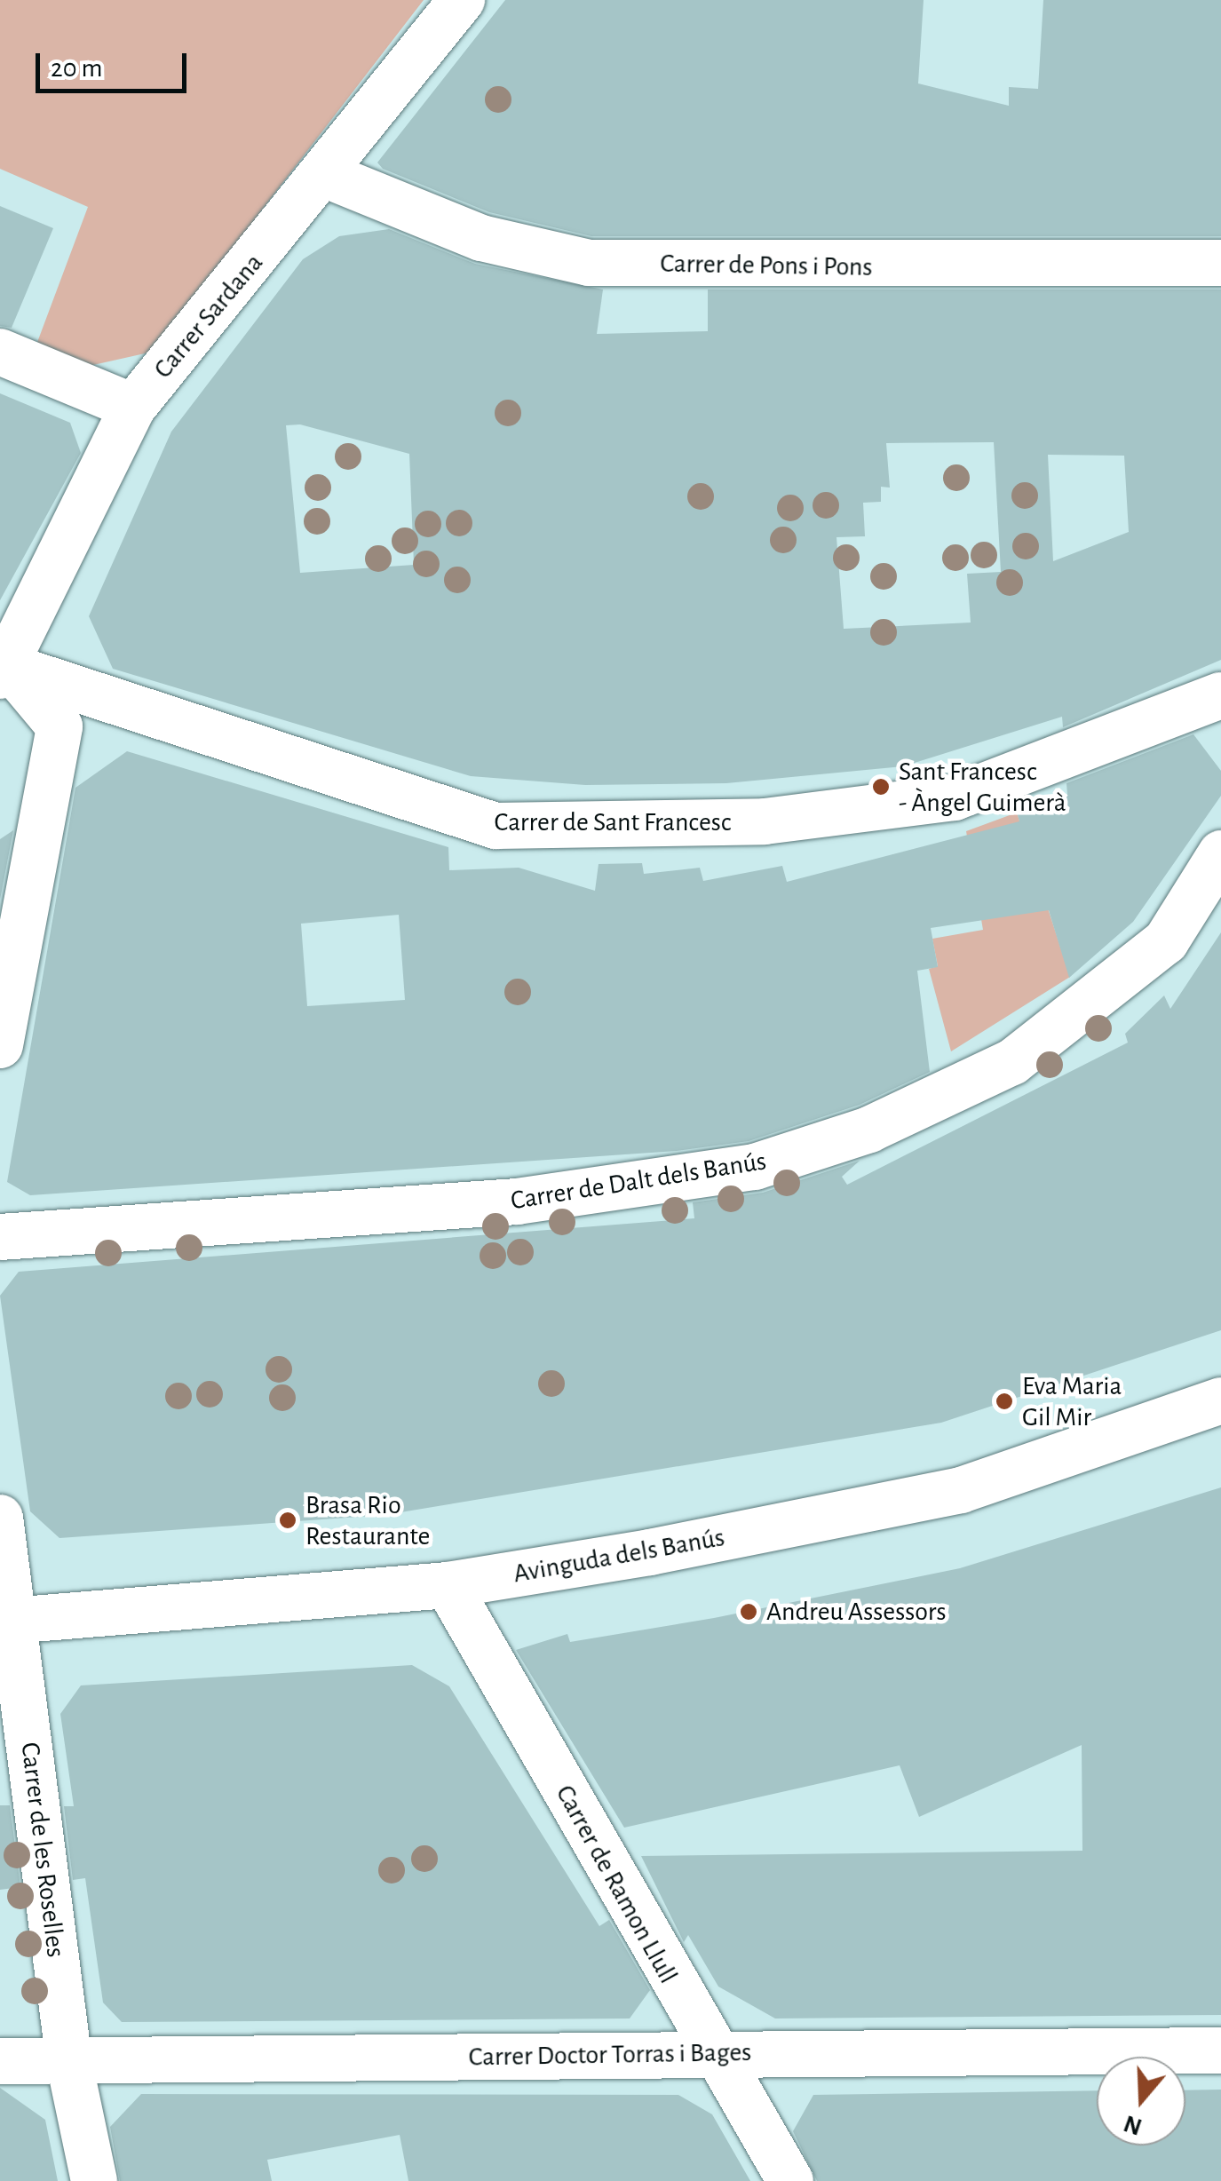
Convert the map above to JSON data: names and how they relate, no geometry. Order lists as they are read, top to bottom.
{
  "streets": {
    "street": [
      "Carrer de Pons i Pons",
      "Carrer Sardana",
      "Carrer de Sant Francesc",
      "Carrer de Dalt dels Banús",
      "Avinguda dels Banús",
      "Carrer de les Roselles",
      "Carrer de Ramon Llull",
      "Carrer Doctor Torras i Bages"
    ]
  },
  "crossings": [
    ["Carrer de Pons i Pons", "Carrer Sardana"],
    ["Carrer Sardana", "Carrer de Sant Francesc"],
    ["Avinguda dels Banús", "Carrer de les Roselles"],
    ["Avinguda dels Banús", "Carrer de Ramon Llull"],
    ["Carrer de les Roselles", "Carrer Doctor Torras i Bages"],
    ["Carrer de Ramon Llull", "Carrer Doctor Torras i Bages"]
  ],
  "places": [
    "Sant Francesc - Àngel Guimerà",
    "Eva Maria Gil Mir",
    "Brasa Rio Restaurante",
    "Andreu Assessors"
  ],
  "scale_bar": "20 m",
  "north": "bottom"
}
